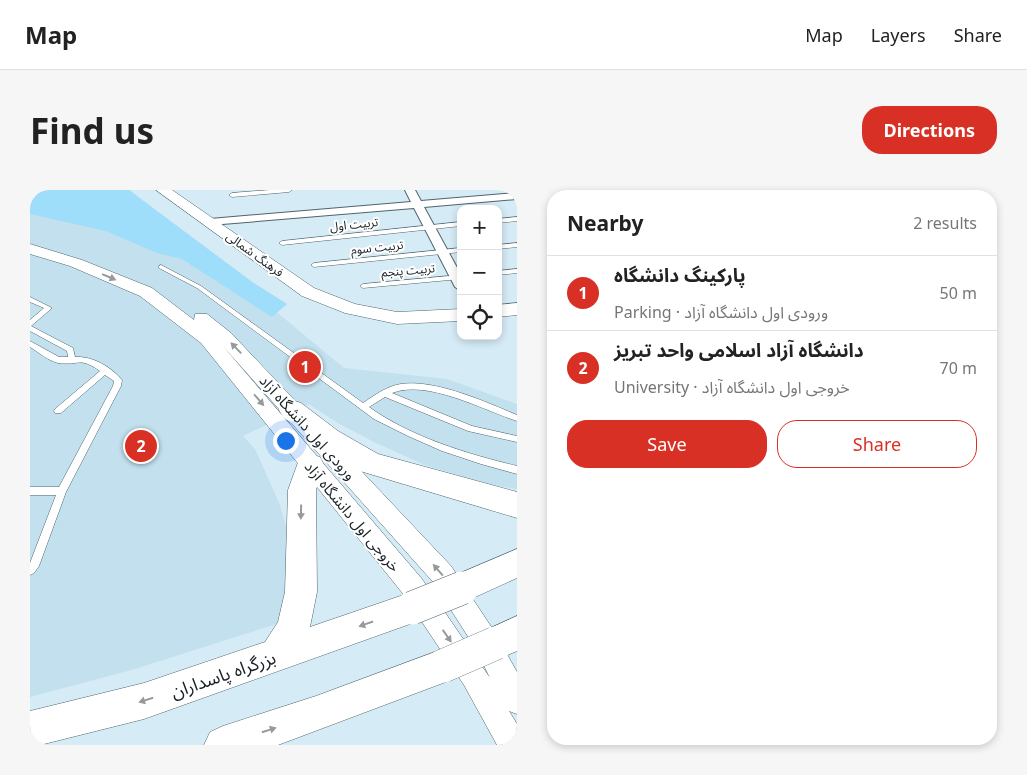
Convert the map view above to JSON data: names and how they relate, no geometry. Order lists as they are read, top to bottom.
{
  "streets": {
    "highway": ["بزرگراه پاسداران"],
    "street": ["فرهنگ شمالی", "ورودی اول دانشگاه آزاد", "خروجی اول دانشگاه آزاد"],
    "lane": ["تربیت اول", "تربیت سوم", "تربیت پنجم"]
  },
  "crossings": [
    ["ورودی اول دانشگاه آزاد", "خروجی اول دانشگاه آزاد"]
  ],
  "one_way": ["ورودی اول دانشگاه آزاد", "خروجی اول دانشگاه آزاد"],
  "page": {
    "header": "Map",
    "nav": ["Map", "Layers", "Share"],
    "buttons": [
      "Directions",
      ["Save", "Share"]
    ],
    "title": "Find us",
    "heading": ["Nearby", "2 results"],
    "map_buttons": ["+", "−"],
    "list": [
      {
        "mark": "1",
        "name": "پارکینگ دانشگاه",
        "note": "Parking · ورودی اول دانشگاه آزاد",
        "value": "50 m"
      },
      {
        "mark": "2",
        "name": "دانشگاه آزاد اسلامی واحد تبریز",
        "note": "University · خروجی اول دانشگاه آزاد",
        "value": "70 m"
      }
    ],
    "pins": ["1", "2"]
  }
}
